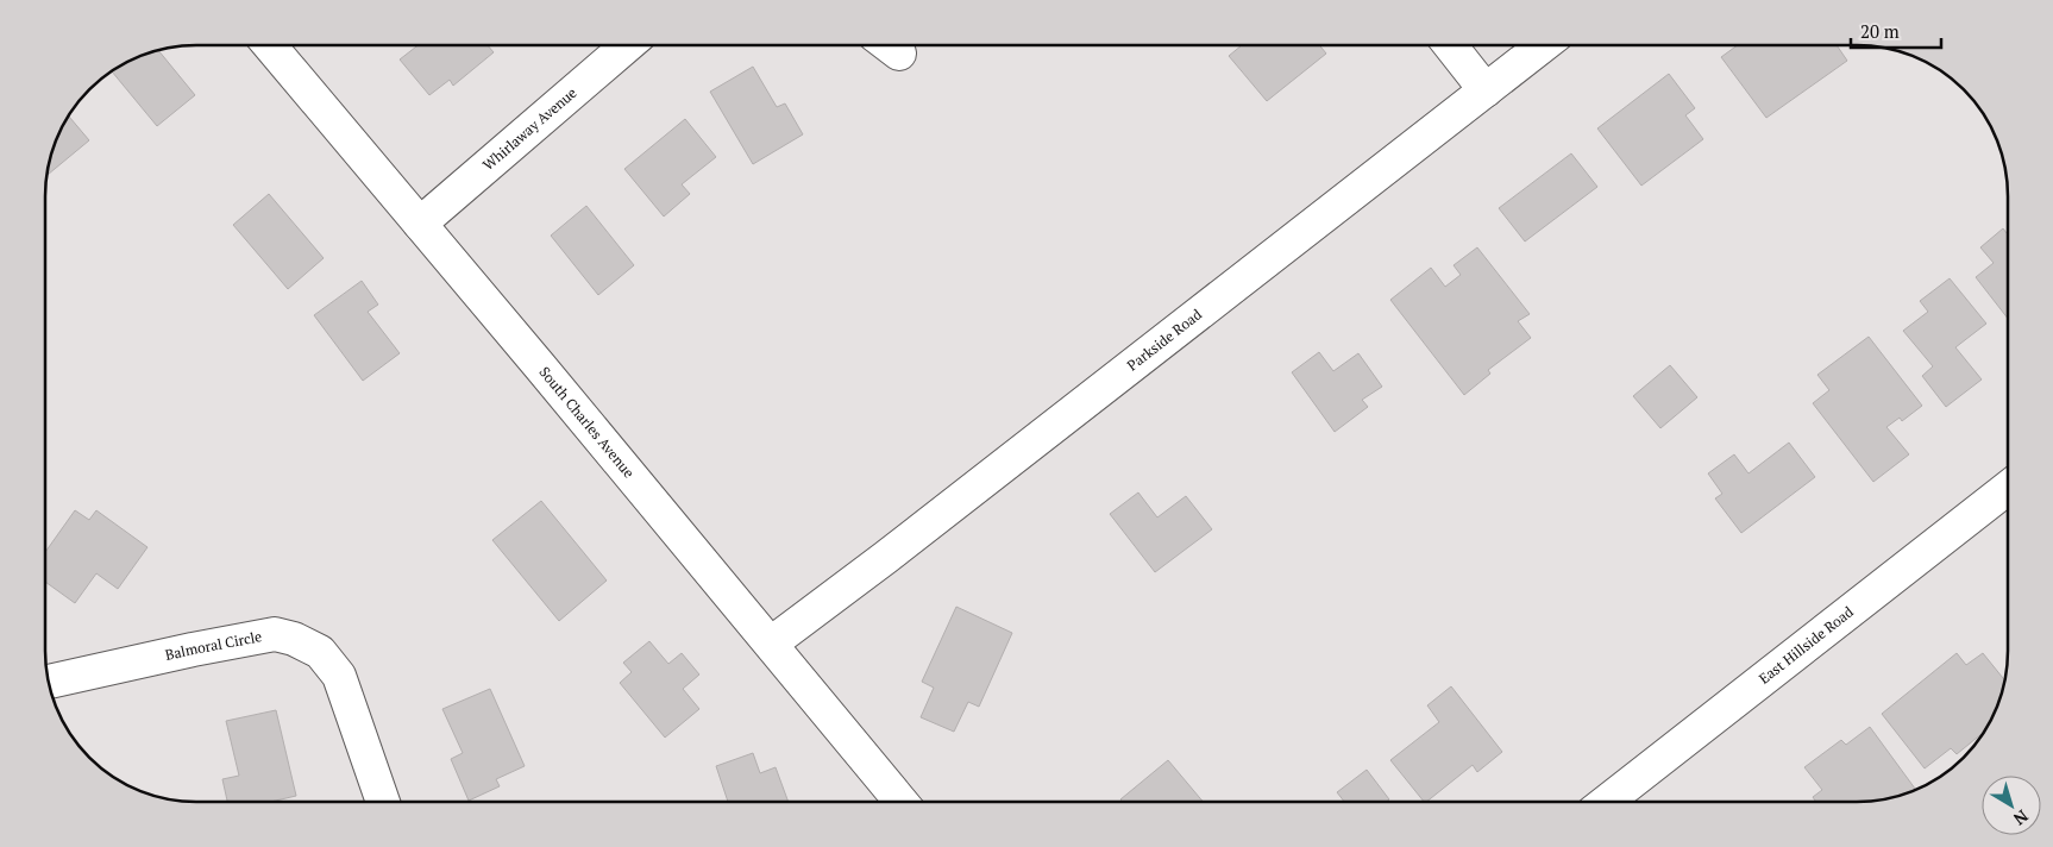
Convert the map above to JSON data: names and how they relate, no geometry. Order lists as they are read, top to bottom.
{
  "streets": {
    "street": [
      "Whirlaway Avenue",
      "Parkside Road",
      "South Charles Avenue",
      "Balmoral Circle",
      "East Hillside Road"
    ]
  },
  "crossings": [
    ["Whirlaway Avenue", "South Charles Avenue"],
    ["Parkside Road", "South Charles Avenue"]
  ],
  "scale_bar": "20 m",
  "north": "bottom right"
}
